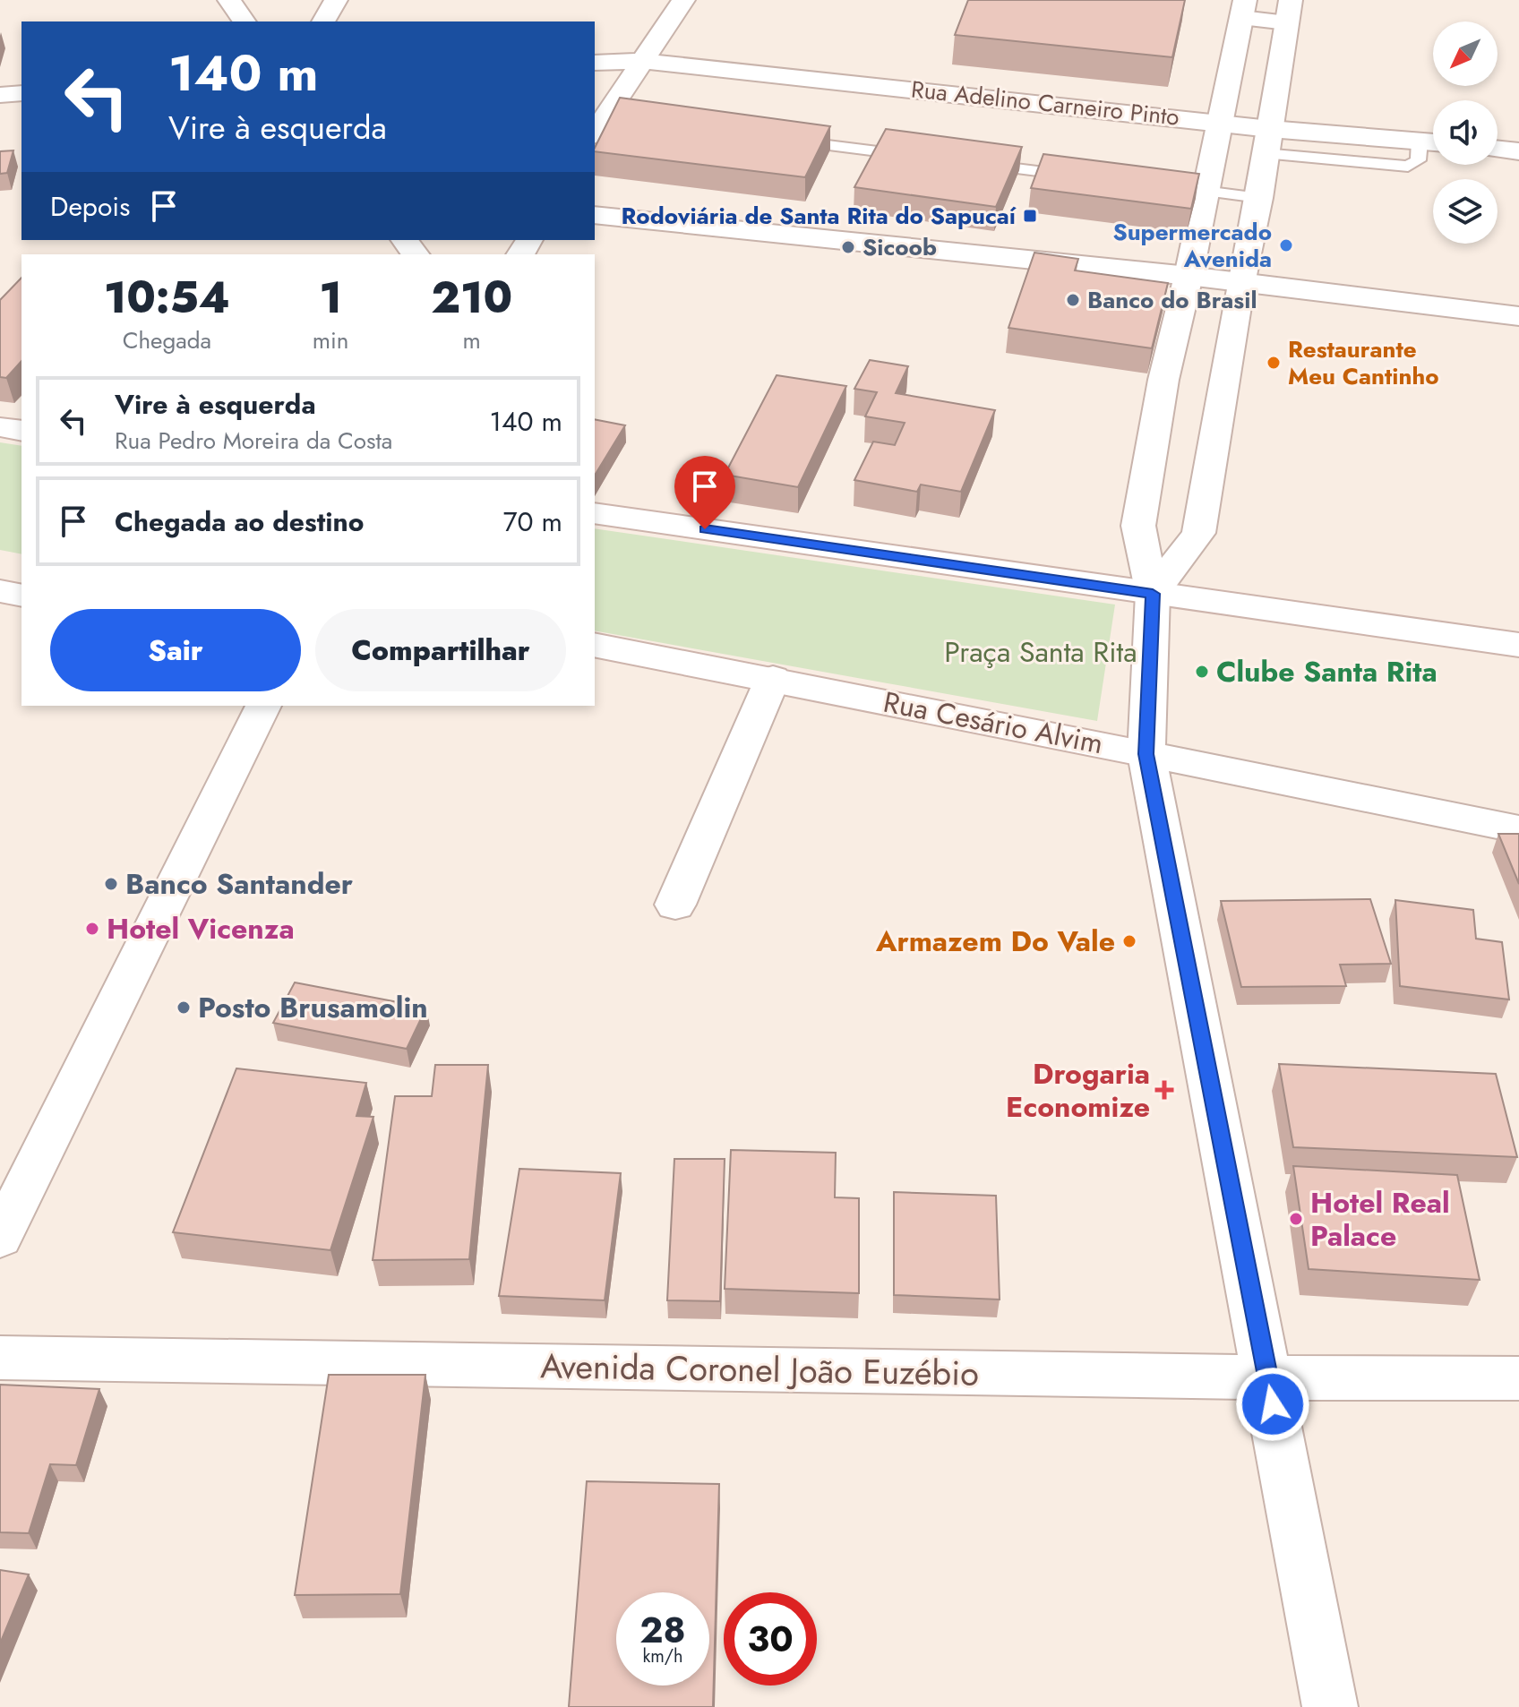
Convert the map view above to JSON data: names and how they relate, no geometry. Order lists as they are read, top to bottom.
{
  "streets": {
    "street": ["Rua Adelino Carneiro Pinto", "Rua Cesário Alvim", "Avenida Coronel João Euzébio"]
  },
  "parks": ["Praça Santa Rita"],
  "places": {
    "transit": ["Rodoviária de Santa Rita do Sapucaí"],
    "other": [
      "Supermercado Avenida",
      "Sicoob",
      "Banco do Brasil",
      "Restaurante Meu Cantinho",
      "Clube Santa Rita",
      "Banco Santander",
      "Hotel Vicenza",
      "Armazem Do Vale",
      "Posto Brusamolin",
      "Hotel Real Palace"
    ],
    "health": ["Drogaria Economize"]
  },
  "north": "bottom left",
  "page": {
    "turn": ["140 m", "Vire à esquerda"],
    "then": "Depois",
    "eta": [
      "10:54",
      "Chegada",
      "1",
      "min",
      "210",
      "m"
    ],
    "list": [
      {
        "name": "Vire à esquerda",
        "note": "Rua Pedro Moreira da Costa",
        "value": "140 m"
      },
      {
        "name": "Chegada ao destino",
        "value": "70 m"
      }
    ],
    "buttons": ["Sair", "Compartilhar"],
    "speed": "28 km/h",
    "limit": "30"
  }
}
